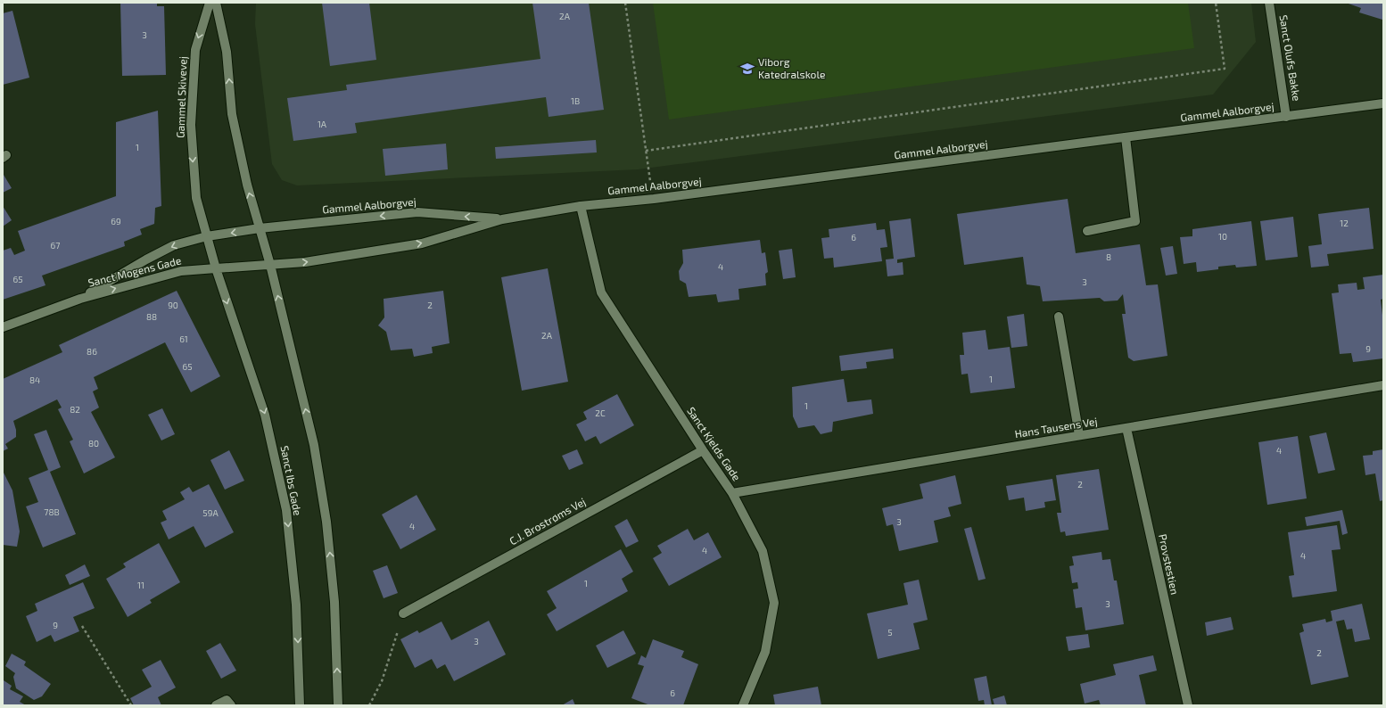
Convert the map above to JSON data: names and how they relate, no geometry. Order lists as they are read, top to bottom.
{
  "streets": {
    "street": [
      "Sanct Olufs Bakke",
      "Gammel Skivevej",
      "Gammel Aalborgvej",
      "Sanct Mogens Gade",
      "Hans Tausens Vej",
      "Sanct Kjelds Gade",
      "Sanct Ibs Gade",
      "C.J. Brostrøms Vej",
      "Provstestien"
    ]
  },
  "crossings": [
    ["Sanct Olufs Bakke", "Gammel Aalborgvej"],
    ["Gammel Skivevej", "Gammel Aalborgvej"],
    ["Gammel Skivevej", "Sanct Mogens Gade"],
    ["Gammel Skivevej", "Sanct Ibs Gade"],
    ["Gammel Aalborgvej", "Sanct Mogens Gade"],
    ["Gammel Aalborgvej", "Sanct Kjelds Gade"],
    ["Sanct Mogens Gade", "Sanct Ibs Gade"],
    ["Hans Tausens Vej", "Sanct Kjelds Gade"],
    ["Hans Tausens Vej", "Provstestien"],
    ["Sanct Kjelds Gade", "C.J. Brostrøms Vej"]
  ],
  "places": {
    "school or university": ["Viborg Katedralskole"]
  },
  "house_numbers": [
    "2A",
    "3",
    "1B",
    "1A",
    "1",
    "69",
    "12",
    "10",
    "6",
    "67",
    "8",
    "4",
    "65",
    "3",
    "90",
    "2",
    "88",
    "2A",
    "61",
    "9",
    "86",
    "65",
    "1",
    "84",
    "1",
    "82",
    "2C",
    "80",
    "4",
    "2",
    "78B",
    "59A",
    "3",
    "4",
    "4",
    "4",
    "1",
    "11",
    "3",
    "9",
    "5",
    "3",
    "2",
    "6"
  ]
}
